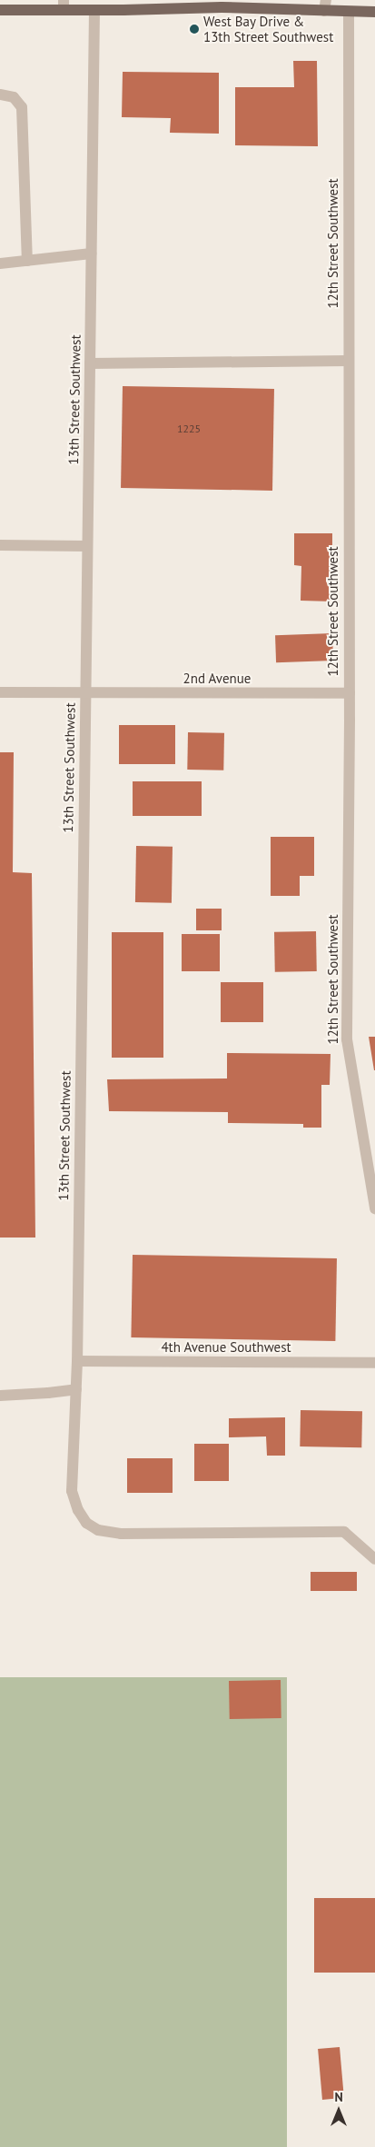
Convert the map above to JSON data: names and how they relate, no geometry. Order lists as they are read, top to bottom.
{
  "streets": {
    "street": [
      "12th Street Southwest",
      "13th Street Southwest",
      "2nd Avenue",
      "4th Avenue Southwest"
    ]
  },
  "crossings": [
    ["12th Street Southwest", "2nd Avenue"],
    ["13th Street Southwest", "2nd Avenue"],
    ["13th Street Southwest", "4th Avenue Southwest"]
  ],
  "places": ["West Bay Drive & 13th Street Southwest"],
  "house_numbers": ["1225"],
  "north": "top"
}
